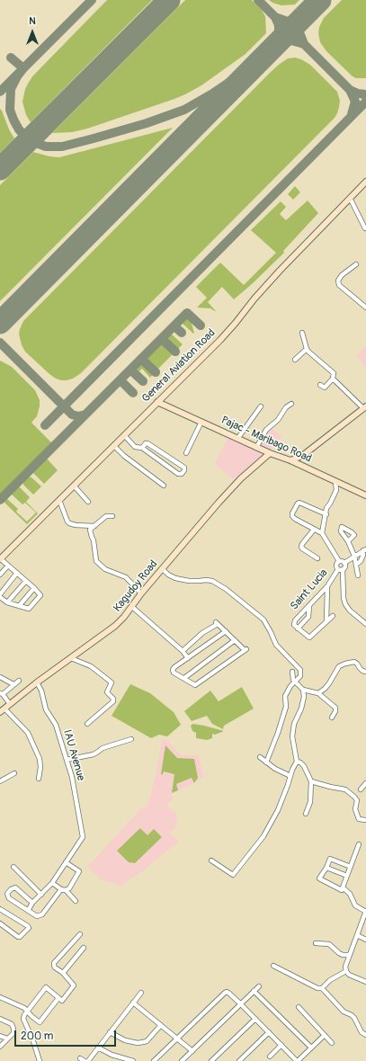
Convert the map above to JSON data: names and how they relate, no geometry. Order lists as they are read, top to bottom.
{
  "streets": {
    "street": [
      "General Aviation Road",
      "Pajac - Maribago Road",
      "Kagudoy Road",
      "Saint Lucia",
      "IAU Avenue"
    ]
  },
  "crossings": [
    ["General Aviation Road", "Pajac - Maribago Road"],
    ["Pajac - Maribago Road", "Kagudoy Road"],
    ["Kagudoy Road", "IAU Avenue"]
  ],
  "scale_bar": "200 m",
  "north": "top"
}
